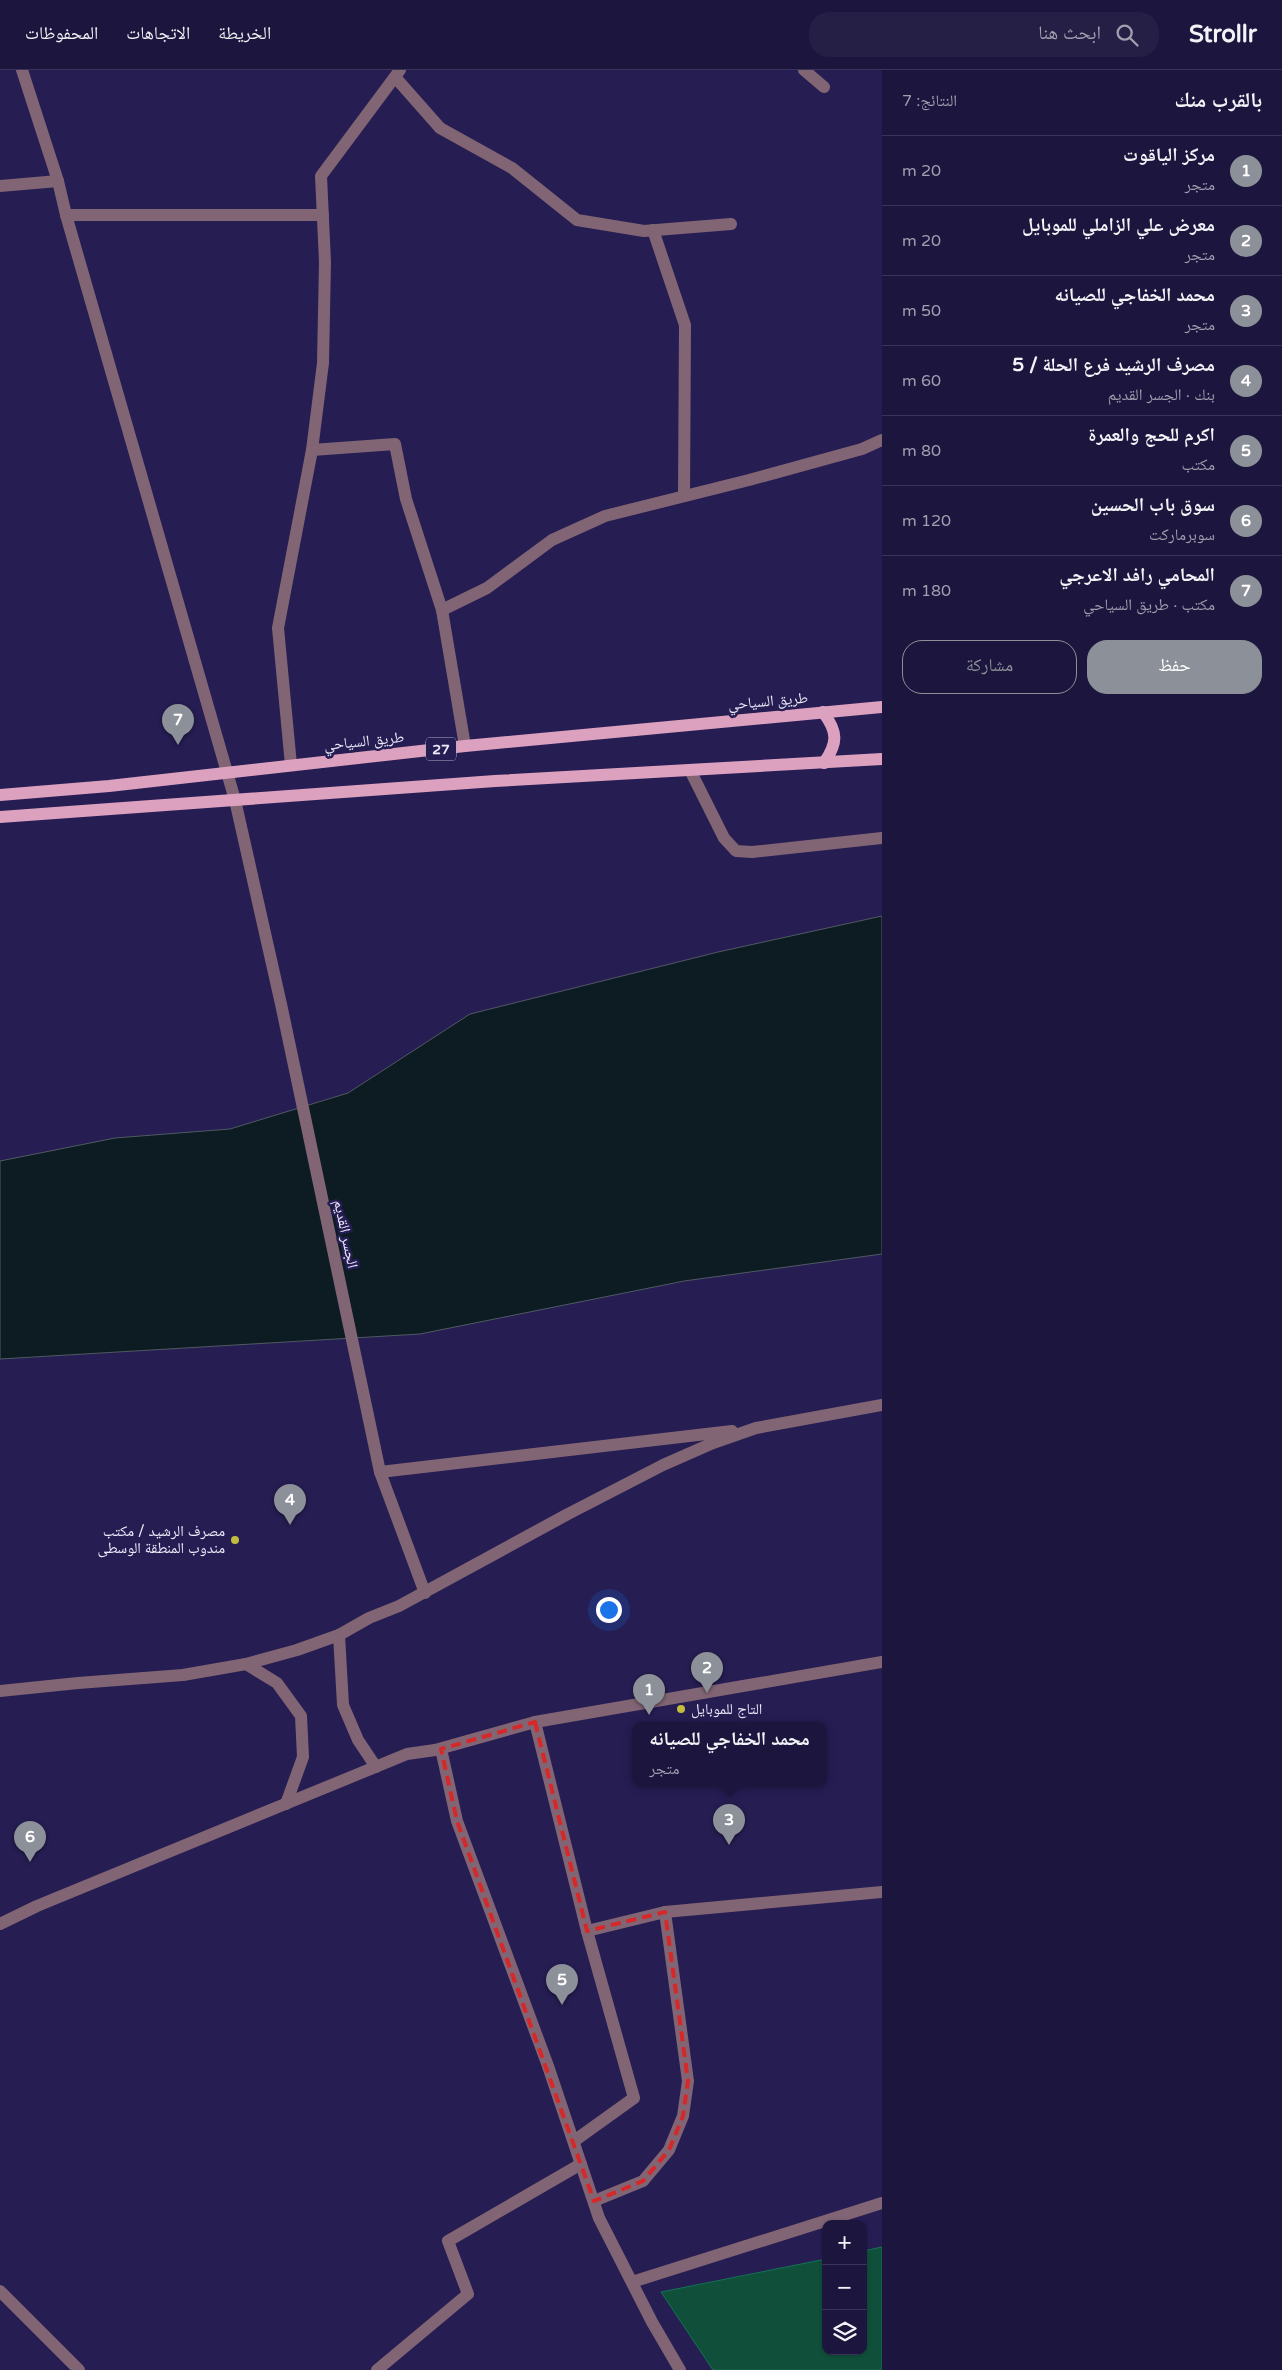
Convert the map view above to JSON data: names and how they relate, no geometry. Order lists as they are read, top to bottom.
{
  "streets": {
    "main road": ["طريق السياحي", "27"],
    "street": ["الجسر القديم"]
  },
  "crossings": [
    ["طريق السياحي", "الجسر القديم"]
  ],
  "places": ["مصرف الرشيد / مكتب مندوب المنطقة الوسطى", "التاج للموبايل"],
  "page": {
    "header": "Strollr",
    "search": "ابحث هنا",
    "nav": ["الخريطة", "الاتجاهات", "المحفوظات"],
    "heading": ["بالقرب منك", "النتائج: 7"],
    "list": [
      {
        "mark": "1",
        "name": "مركز الياقوت",
        "note": "متجر",
        "value": "20 m"
      },
      {
        "mark": "2",
        "name": "معرض علي الزاملي للموبايل",
        "note": "متجر",
        "value": "20 m"
      },
      {
        "mark": "3",
        "name": "محمد الخفاجي للصيانه",
        "note": "متجر",
        "value": "50 m"
      },
      {
        "mark": "4",
        "name": "مصرف الرشيد فرع الحلة / 5",
        "note": "بنك · الجسر القديم",
        "value": "60 m"
      },
      {
        "mark": "5",
        "name": "اكرم للحج والعمرة",
        "note": "مكتب",
        "value": "80 m"
      },
      {
        "mark": "6",
        "name": "سوق باب الحسين",
        "note": "سوبرماركت",
        "value": "120 m"
      },
      {
        "mark": "7",
        "name": "المحامي رافد الاعرجي",
        "note": "مكتب · طريق السياحي",
        "value": "180 m"
      }
    ],
    "buttons": ["حفظ", "مشاركة"],
    "pins": [
      "7",
      "4",
      "2",
      "1",
      "3",
      "6",
      "5"
    ],
    "popup": ["محمد الخفاجي للصيانه", "متجر"],
    "map_buttons": ["+", "−"]
  }
}
